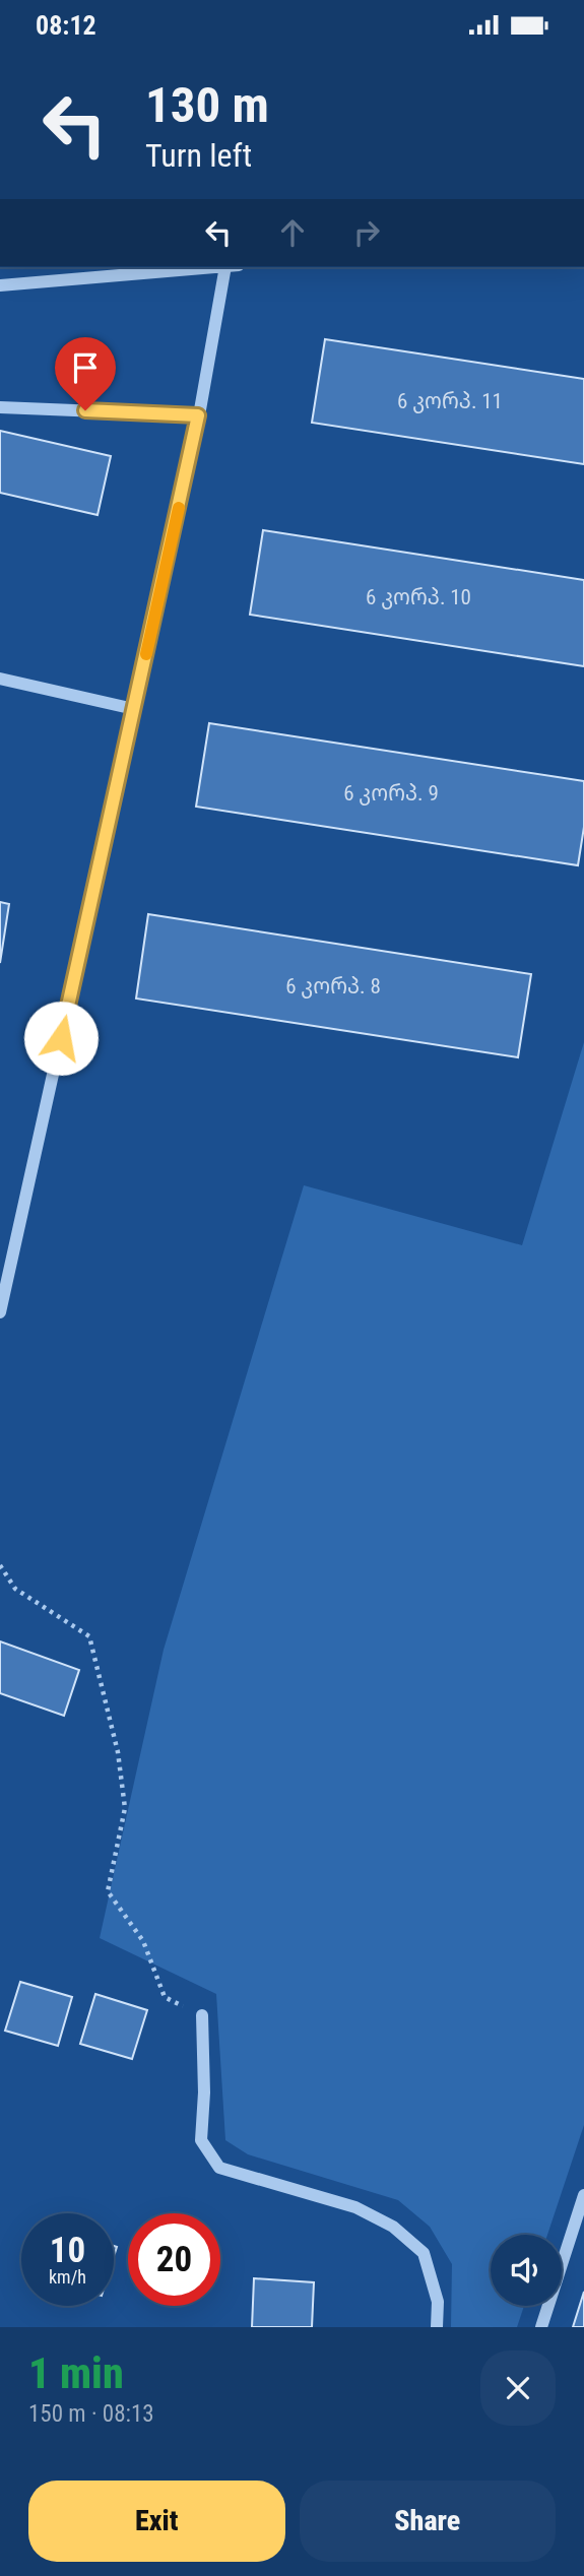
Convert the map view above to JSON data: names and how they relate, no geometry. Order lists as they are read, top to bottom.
{
  "house_numbers": [
    "6 კორპ. 11",
    "6 კორპ. 10",
    "6 კორპ. 9",
    "6 კორპ. 8"
  ],
  "page": {
    "status": "08:12",
    "turn": ["130 m", "Turn left"],
    "speed": "10 km/h",
    "limit": "20",
    "heading": ["1 min", "150 m · 08:13"],
    "buttons": ["Exit", "Share"]
  }
}
